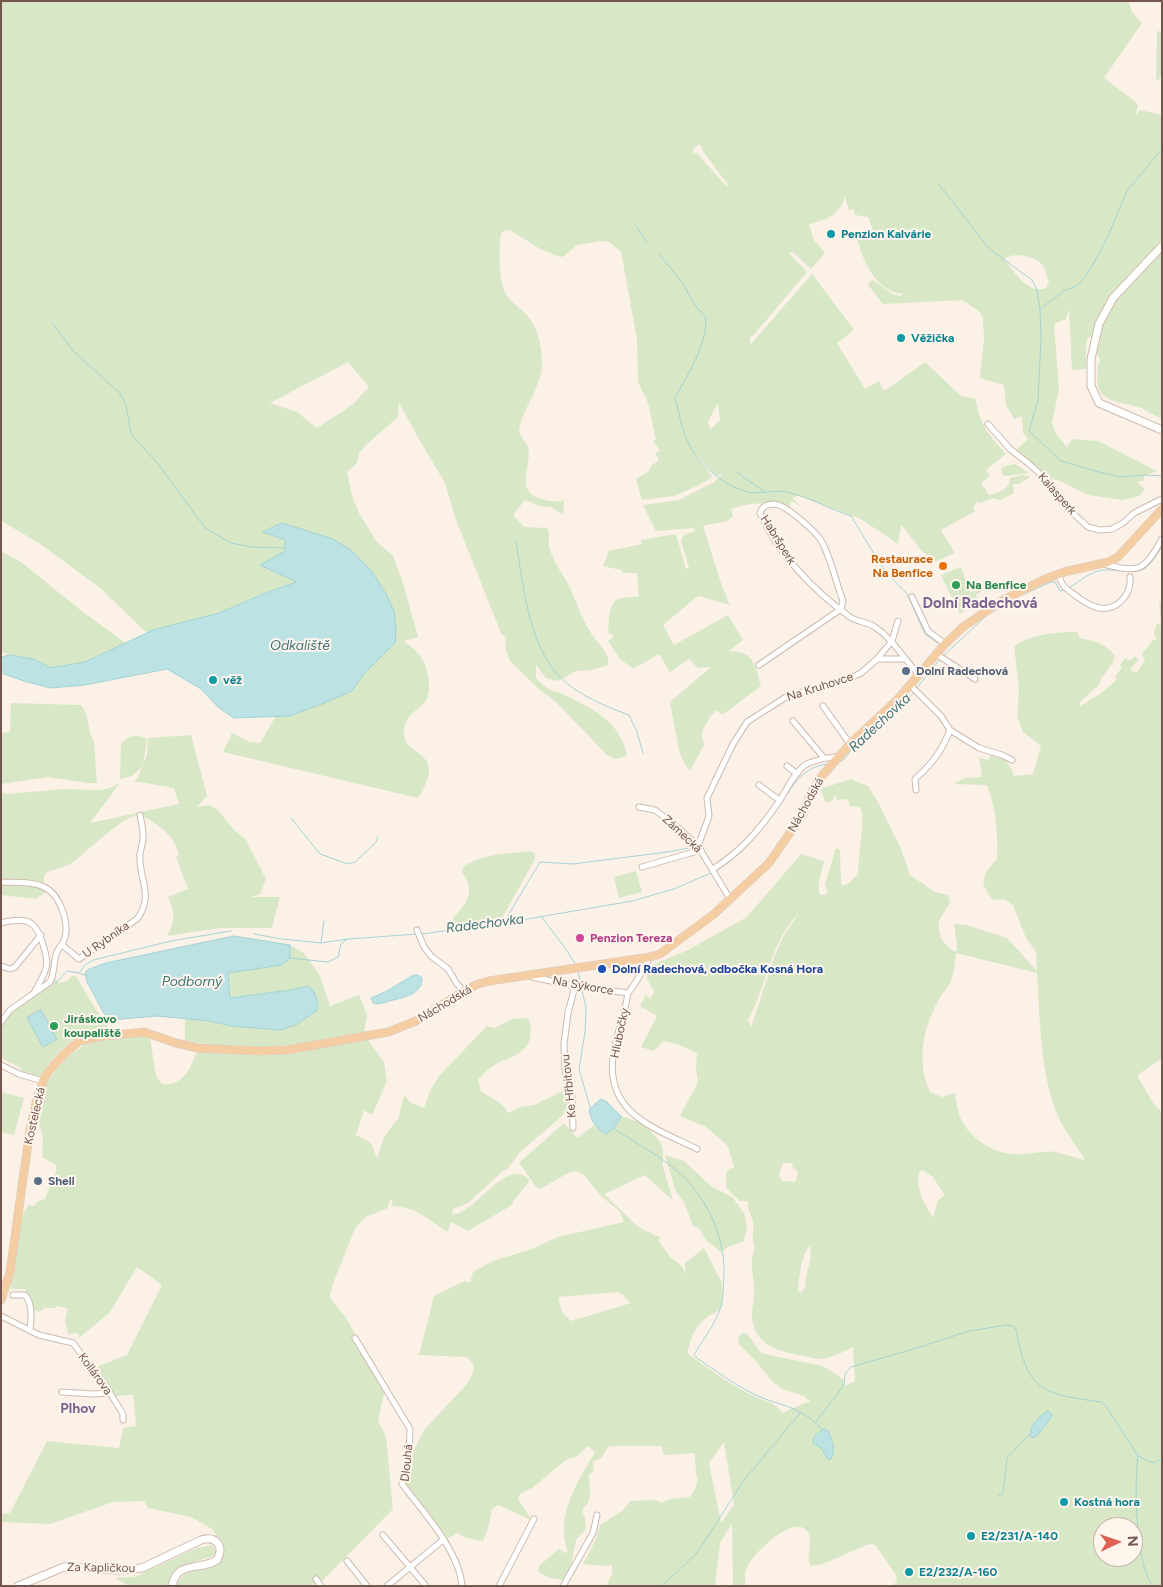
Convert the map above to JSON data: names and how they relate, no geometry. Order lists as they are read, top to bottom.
{
  "streets": {
    "main road": ["Náchodská", "Kostelecká"],
    "street": [
      "Kalasperk",
      "Habršperk",
      "Na Kruhovce",
      "Zámecká",
      "U Rybníka",
      "Na Sýkorce",
      "Hlubočky",
      "Ke Hřbitovu",
      "Kollárova",
      "Dlouhá",
      "Za Kapličkou"
    ]
  },
  "crossings": [
    ["Habršperk", "Na Kruhovce"],
    ["Habršperk", "Náchodská"],
    ["Na Kruhovce", "Zámecká"],
    ["Náchodská", "Zámecká"],
    ["Náchodská", "Na Sýkorce"],
    ["Náchodská", "Kostelecká"],
    ["Na Sýkorce", "Hlubočky"],
    ["Na Sýkorce", "Ke Hřbitovu"]
  ],
  "districts": ["Dolní Radechová", "Plhov"],
  "water": ["Odkaliště", "Radechovka", "Podborný"],
  "places": [
    "Penzion Kalvárie",
    "Věžička",
    "Restaurace Na Benfice",
    "Na Benfice",
    "Dolní Radechová",
    "věž",
    "Penzion Tereza",
    "Dolní Radechová, odbočka Kosná Hora",
    "Jiráskovo koupaliště",
    "Shell",
    "Kostná hora",
    "E2/231/A-140",
    "E2/232/A-160"
  ],
  "north": "right"
}
